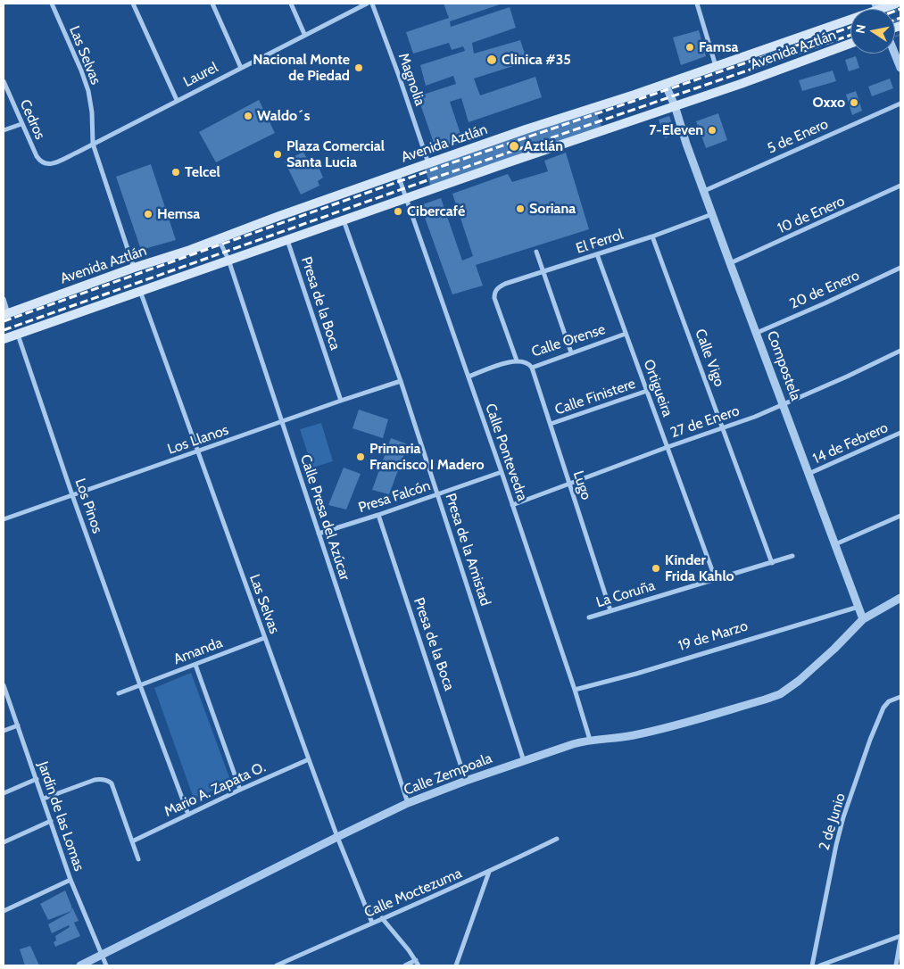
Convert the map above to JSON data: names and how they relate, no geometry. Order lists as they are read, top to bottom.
{
  "streets": {
    "main road": ["Avenida Aztlán"],
    "street": [
      "Las Selvas",
      "Laurel",
      "Magnolia",
      "Cedros",
      "5 de Enero",
      "10 de Enero",
      "El Ferrol",
      "20 de Enero",
      "Presa de la Boca",
      "Calle Orense",
      "Calle Vigo",
      "Compostela",
      "Ortigueira",
      "Calle Finistere",
      "27 de Enero",
      "Los Llanos",
      "14 de Febrero",
      "Calle Pontevedra",
      "Lugo",
      "Presa Falcón",
      "Los Pinos",
      "Calle Presa del Azúcar",
      "Presa de la Amistad",
      "La Coruña",
      "19 de Marzo",
      "Amanda",
      "Calle Zempoala",
      "Mario A. Zapata O.",
      "Jardín de las Lomas",
      "2 de Junio",
      "Calle Moctezuma"
    ]
  },
  "crossings": [
    ["Avenida Aztlán", "Las Selvas"],
    ["Avenida Aztlán", "Magnolia"],
    ["Avenida Aztlán", "Presa de la Boca"],
    ["Avenida Aztlán", "Compostela"],
    ["Avenida Aztlán", "Calle Pontevedra"],
    ["Avenida Aztlán", "Los Pinos"],
    ["Avenida Aztlán", "Calle Presa del Azúcar"],
    ["Avenida Aztlán", "Presa de la Amistad"],
    ["Las Selvas", "Laurel"],
    ["Las Selvas", "Los Llanos"],
    ["Las Selvas", "Amanda"],
    ["Las Selvas", "Calle Zempoala"],
    ["Las Selvas", "Mario A. Zapata O."],
    ["Las Selvas", "Calle Moctezuma"],
    ["Laurel", "Cedros"],
    ["5 de Enero", "Compostela"],
    ["10 de Enero", "Compostela"],
    ["El Ferrol", "Calle Orense"],
    ["El Ferrol", "Calle Vigo"],
    ["El Ferrol", "Compostela"],
    ["El Ferrol", "Ortigueira"],
    ["20 de Enero", "Compostela"],
    ["Presa de la Boca", "Los Llanos"],
    ["Presa de la Boca", "Presa Falcón"],
    ["Presa de la Boca", "Calle Zempoala"],
    ["Calle Orense", "Ortigueira"],
    ["Calle Orense", "Calle Pontevedra"],
    ["Calle Orense", "Lugo"],
    ["Calle Vigo", "27 de Enero"],
    ["Calle Vigo", "La Coruña"],
    ["Compostela", "27 de Enero"],
    ["Compostela", "14 de Febrero"],
    ["Compostela", "19 de Marzo"],
    ["Compostela", "Calle Zempoala"],
    ["Ortigueira", "Calle Finistere"],
    ["Ortigueira", "27 de Enero"],
    ["Ortigueira", "La Coruña"],
    ["Calle Finistere", "Lugo"],
    ["27 de Enero", "Calle Pontevedra"],
    ["27 de Enero", "Lugo"],
    ["Los Llanos", "Los Pinos"],
    ["Los Llanos", "Calle Presa del Azúcar"],
    ["Los Llanos", "Presa de la Amistad"],
    ["Calle Pontevedra", "Presa Falcón"],
    ["Calle Pontevedra", "19 de Marzo"],
    ["Calle Pontevedra", "Calle Zempoala"],
    ["Lugo", "La Coruña"],
    ["Presa Falcón", "Calle Presa del Azúcar"],
    ["Presa Falcón", "Presa de la Amistad"],
    ["Los Pinos", "Amanda"],
    ["Los Pinos", "Mario A. Zapata O."],
    ["Calle Presa del Azúcar", "Calle Zempoala"],
    ["Presa de la Amistad", "Calle Zempoala"],
    ["Calle Zempoala", "Jardín de las Lomas"]
  ],
  "places": [
    "Famsa",
    "Clinica #35",
    "Nacional Monte de Piedad",
    "Oxxo",
    "Waldo´s",
    "7-Eleven",
    "Aztlán",
    "Plaza Comercial Santa Lucia",
    "Telcel",
    "Soriana",
    "Cibercafé",
    "Hemsa",
    "Primaria Francisco I Madero",
    "Kinder Frida Kahlo"
  ],
  "north": "left"
}
